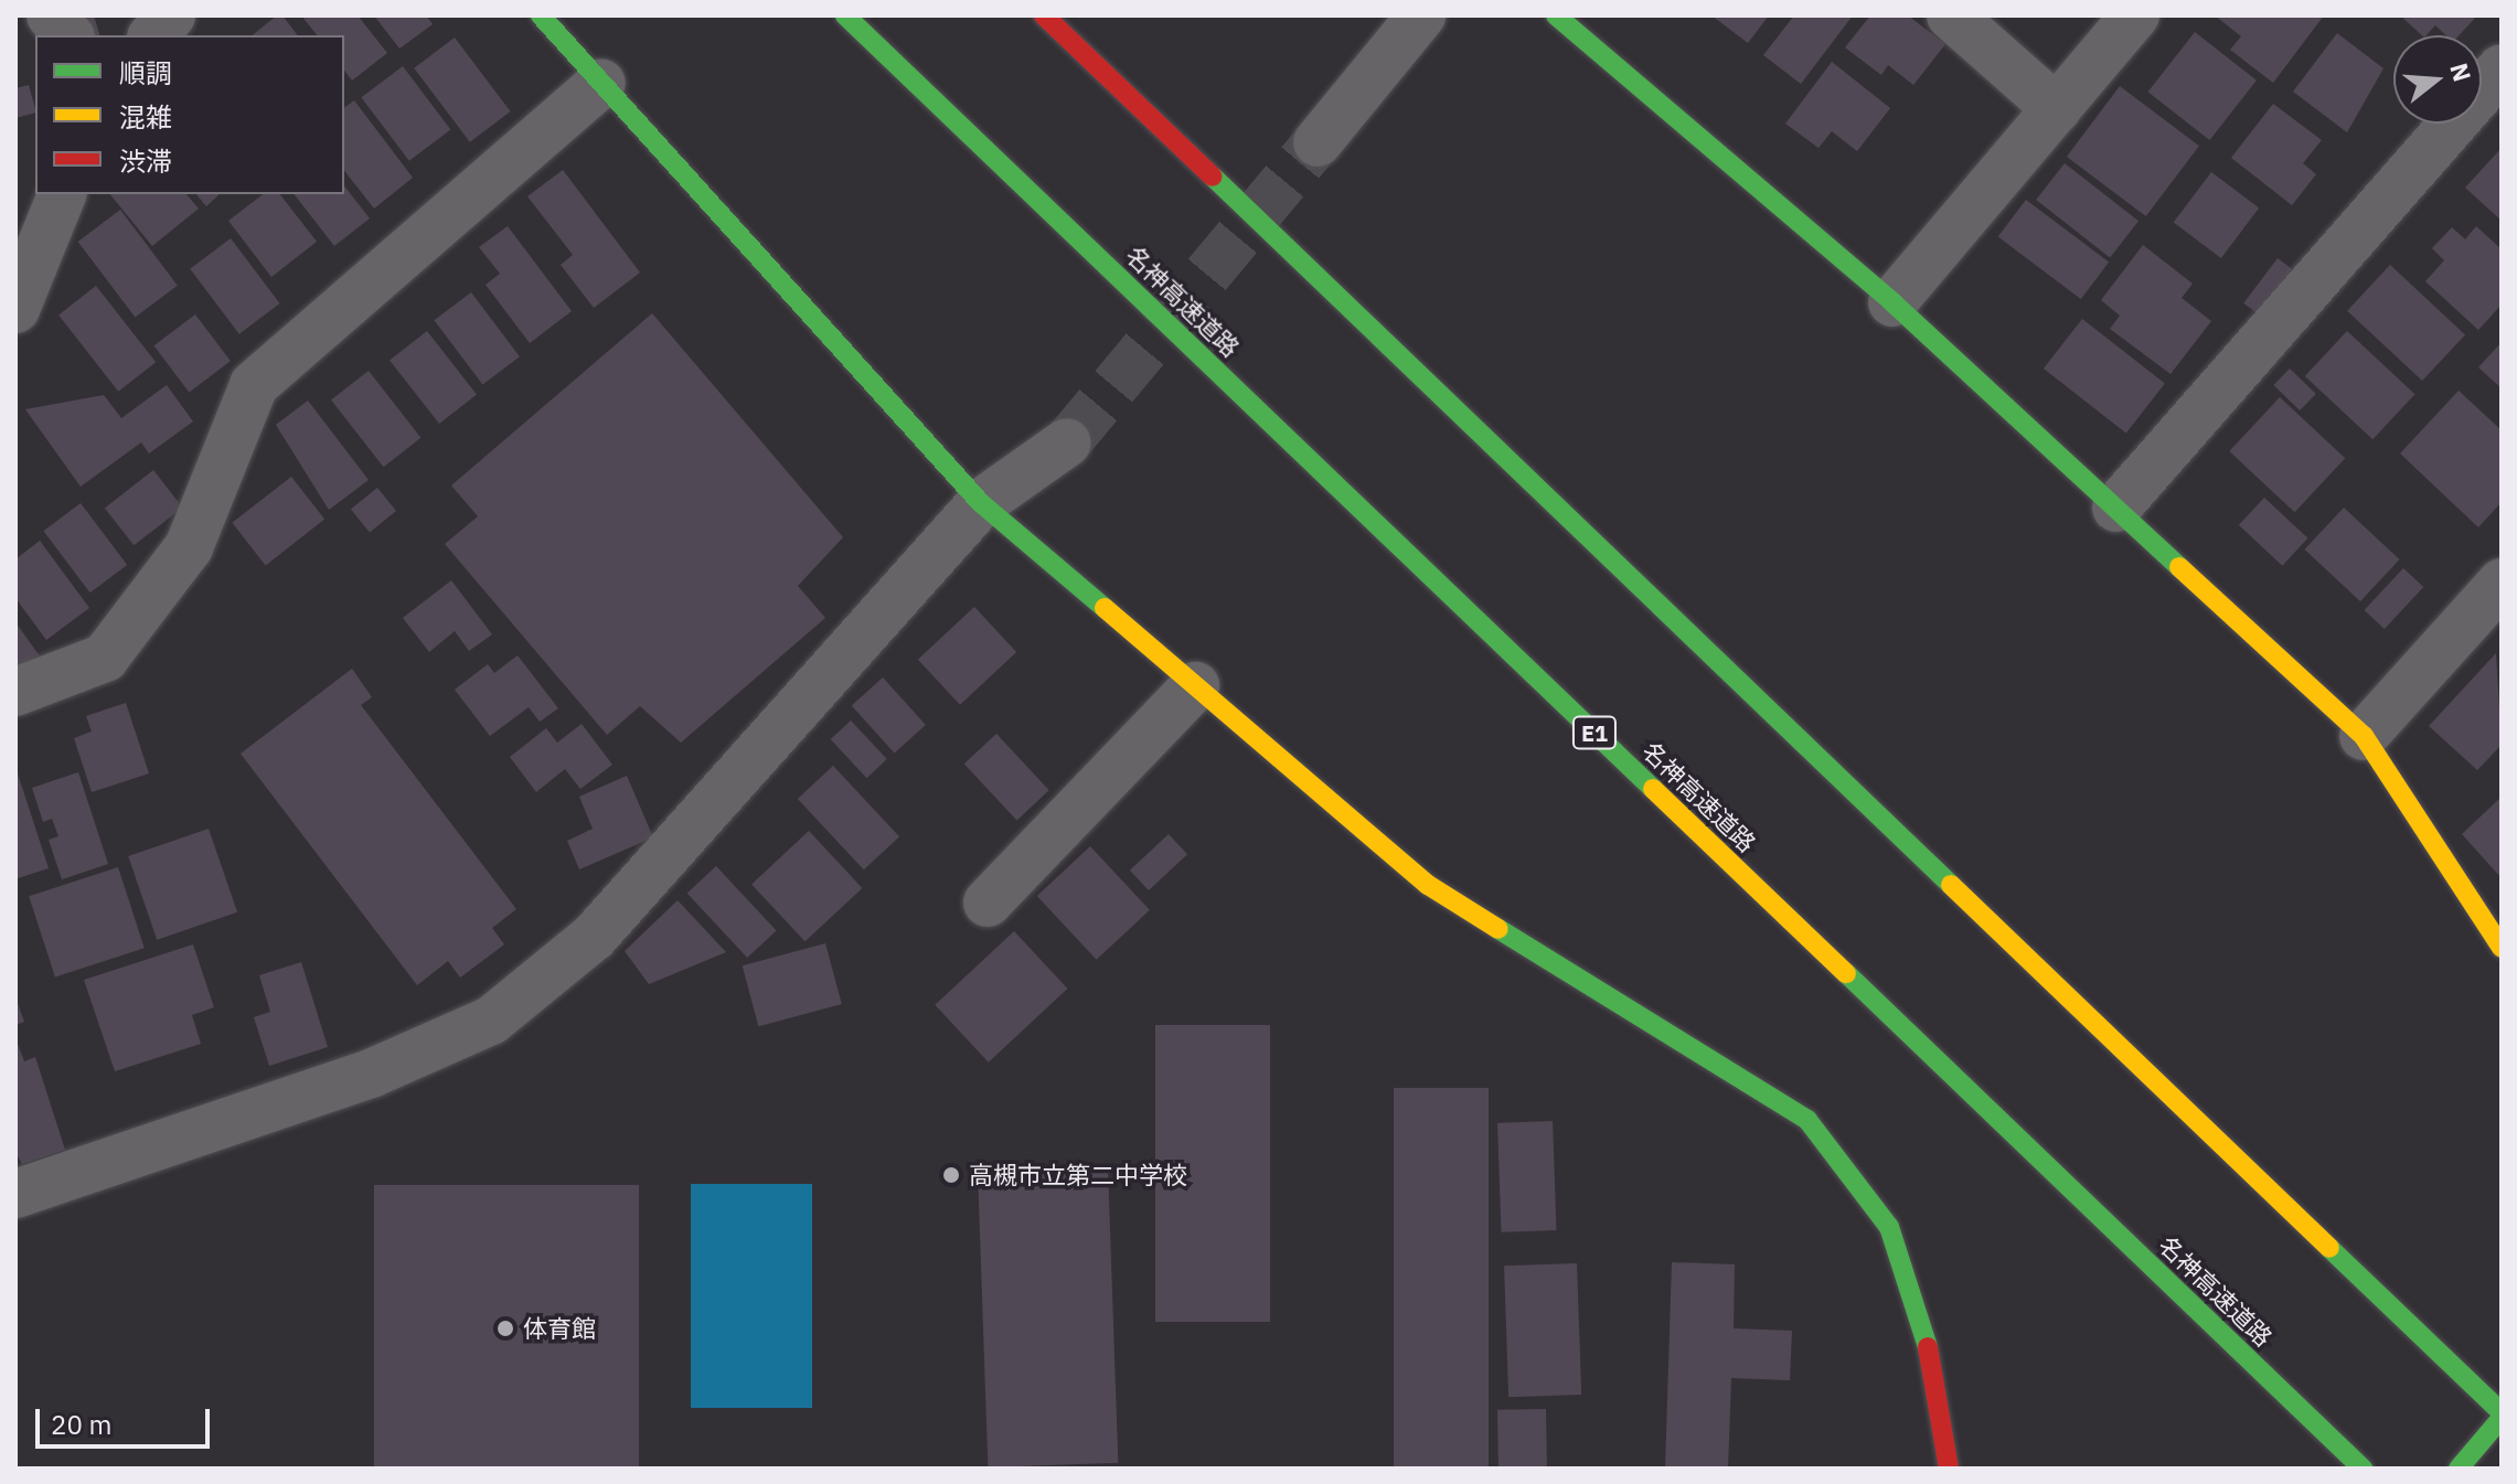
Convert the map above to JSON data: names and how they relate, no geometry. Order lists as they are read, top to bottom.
{
  "streets": {
    "main road": ["名神高速道路", "E1"]
  },
  "places": ["高槻市立第二中学校", "体育館"],
  "legend": ["順調", "混雑", "渋滞"],
  "scale_bar": "20 m",
  "north": "right"
}
